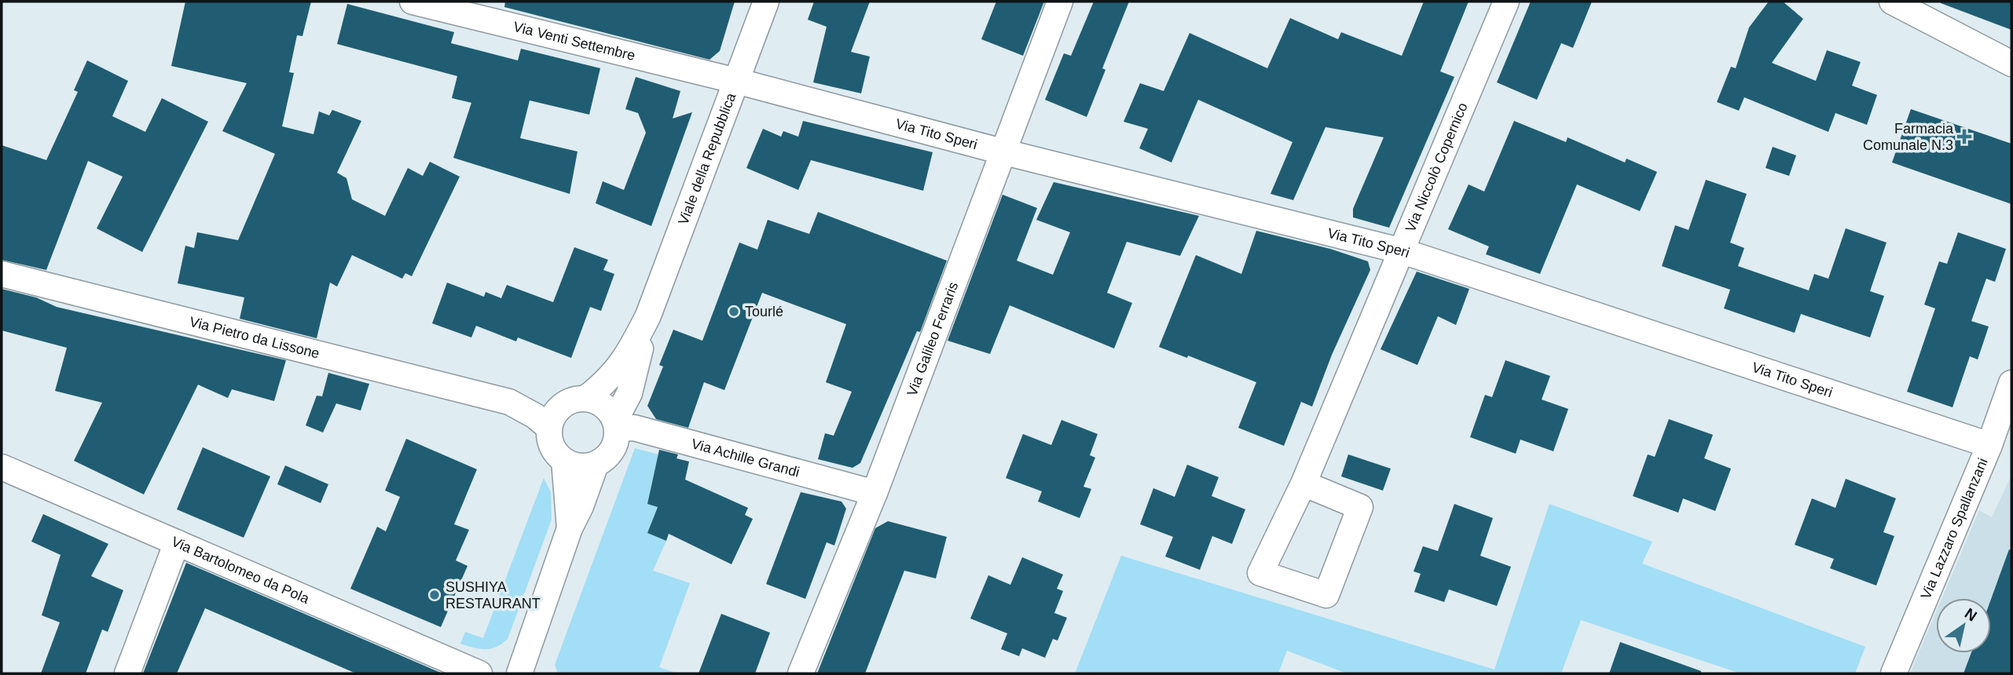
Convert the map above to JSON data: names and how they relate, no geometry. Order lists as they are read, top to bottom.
{
  "streets": {
    "street": [
      "Via Venti Settembre",
      "Via Tito Speri",
      "Viale della Repubblica",
      "Via Niccolò Copernico",
      "Via Pietro da Lissone",
      "Via Galileo Ferraris",
      "Via Achille Grandi",
      "Via Lazzaro Spallanzani",
      "Via Bartolomeo da Pola"
    ]
  },
  "crossings": [
    ["Via Venti Settembre", "Via Tito Speri"],
    ["Via Venti Settembre", "Viale della Repubblica"],
    ["Via Tito Speri", "Viale della Repubblica"],
    ["Via Tito Speri", "Via Niccolò Copernico"],
    ["Via Tito Speri", "Via Galileo Ferraris"],
    ["Via Tito Speri", "Via Lazzaro Spallanzani"],
    ["Viale della Repubblica", "Via Pietro da Lissone"],
    ["Viale della Repubblica", "Via Achille Grandi"],
    ["Via Pietro da Lissone", "Via Achille Grandi"],
    ["Via Galileo Ferraris", "Via Achille Grandi"]
  ],
  "places": {
    "health": ["Farmacia Comunale N.3"],
    "other": ["Tourlé", "SUSHIYA RESTAURANT"]
  },
  "north": "top right"
}
